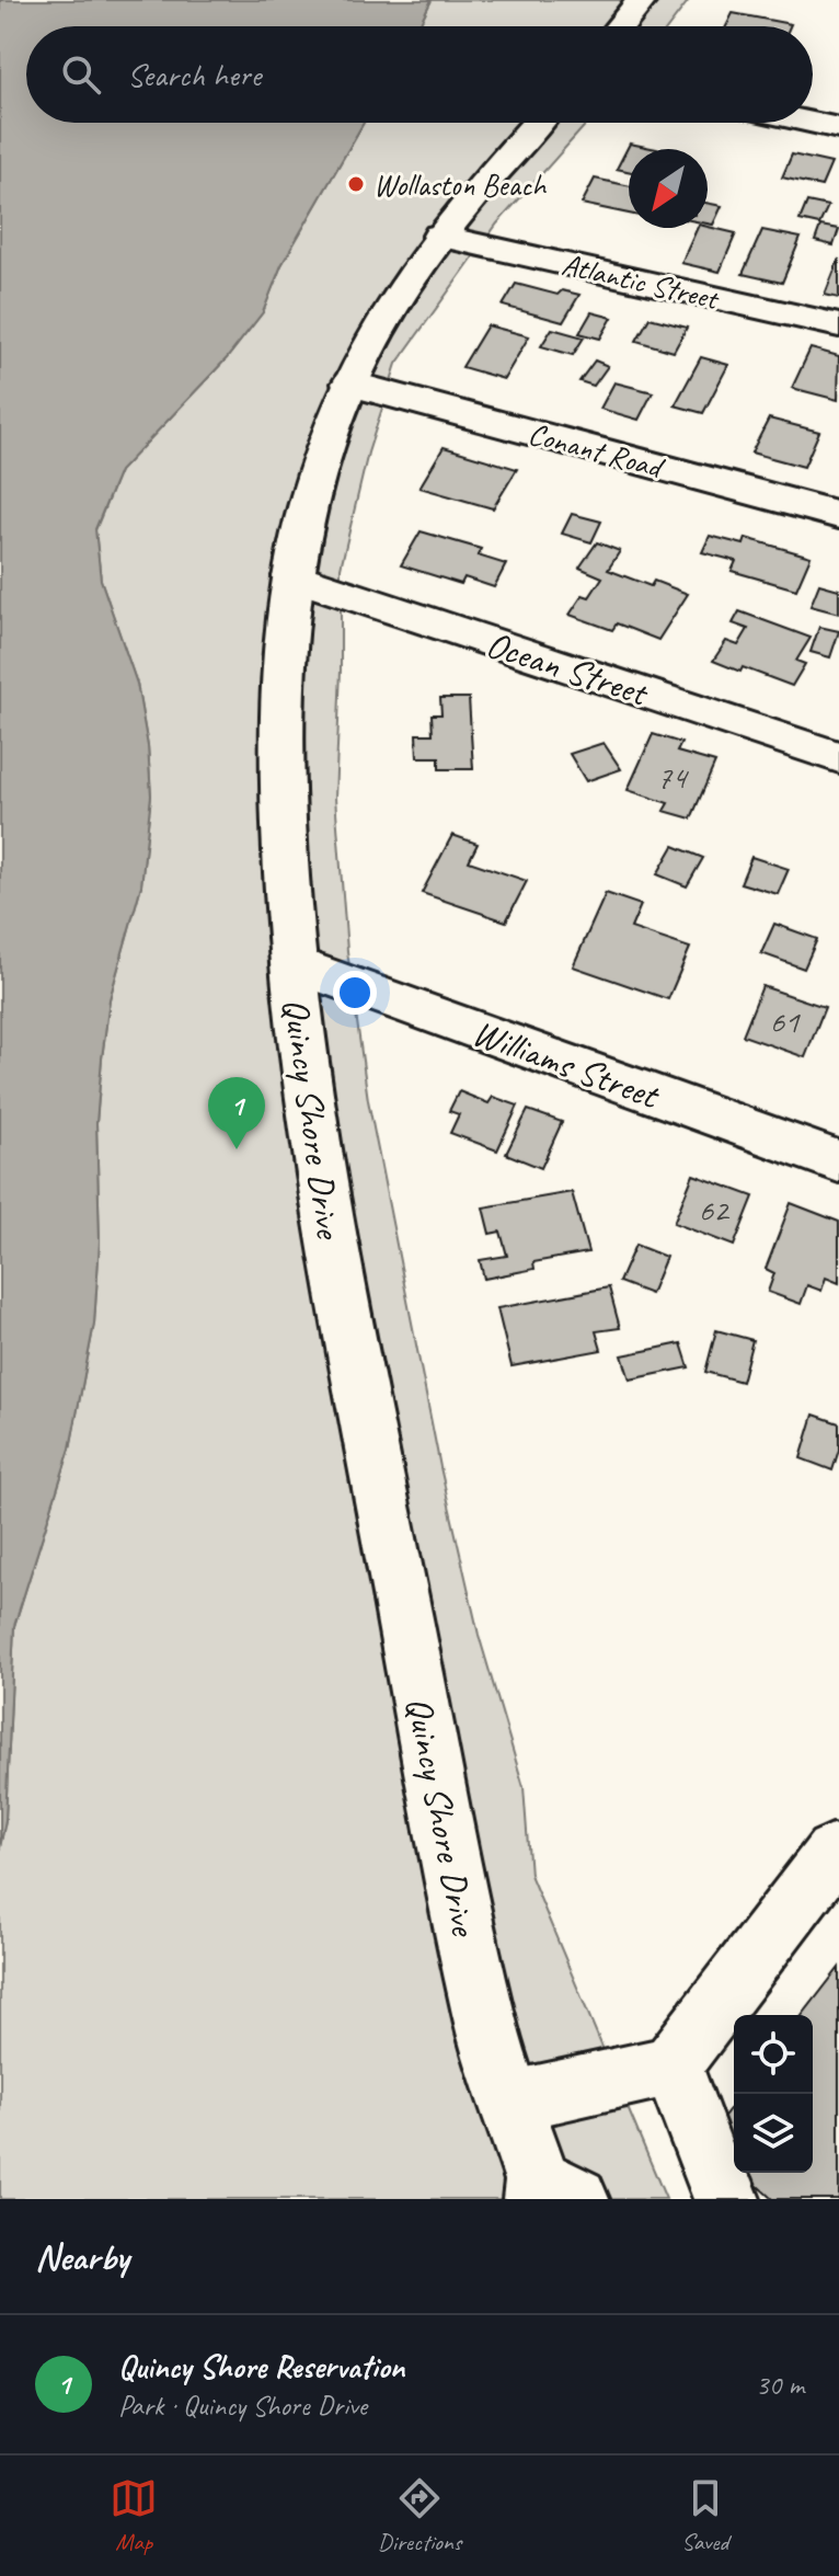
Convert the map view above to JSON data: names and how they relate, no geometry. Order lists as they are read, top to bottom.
{
  "streets": {
    "main road": ["Quincy Shore Drive"],
    "street": [
      "Atlantic Street",
      "Conant Road",
      "Ocean Street",
      "Williams Street"
    ]
  },
  "crossings": [
    ["Atlantic Street", "Quincy Shore Drive"],
    ["Conant Road", "Quincy Shore Drive"],
    ["Ocean Street", "Quincy Shore Drive"],
    ["Williams Street", "Quincy Shore Drive"]
  ],
  "places": ["Wollaston Beach"],
  "house_numbers": ["74", "61", "62"],
  "north": "bottom left",
  "page": {
    "search": "Search here",
    "pins": "1",
    "heading": "Nearby",
    "list": [
      {
        "mark": "1",
        "name": "Quincy Shore Reservation",
        "note": "Park · Quincy Shore Drive",
        "value": "30 m"
      }
    ],
    "nav": ["Map", "Directions", "Saved"]
  }
}
